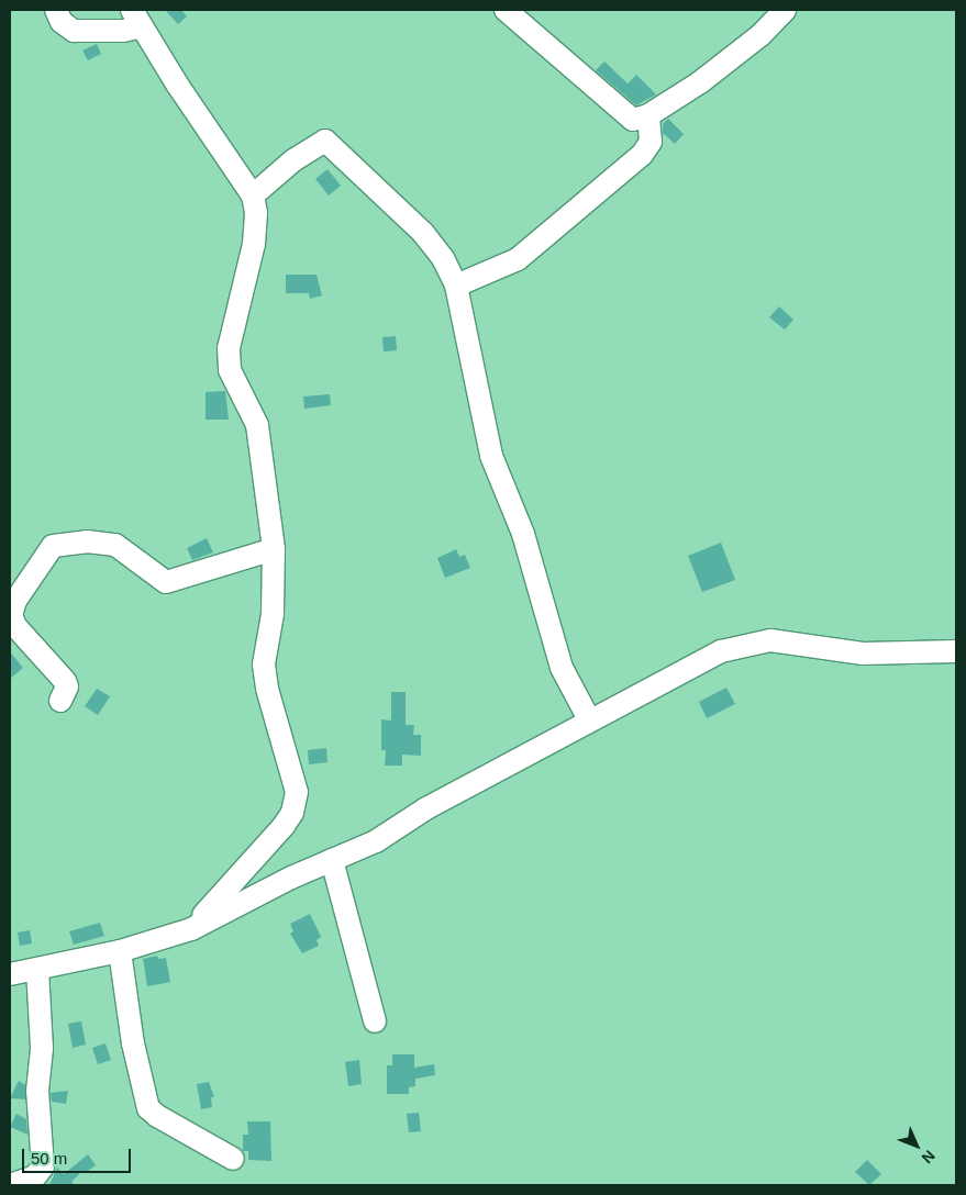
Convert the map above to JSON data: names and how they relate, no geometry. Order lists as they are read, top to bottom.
{
  "scale_bar": "50 m",
  "north": "bottom right"
}
